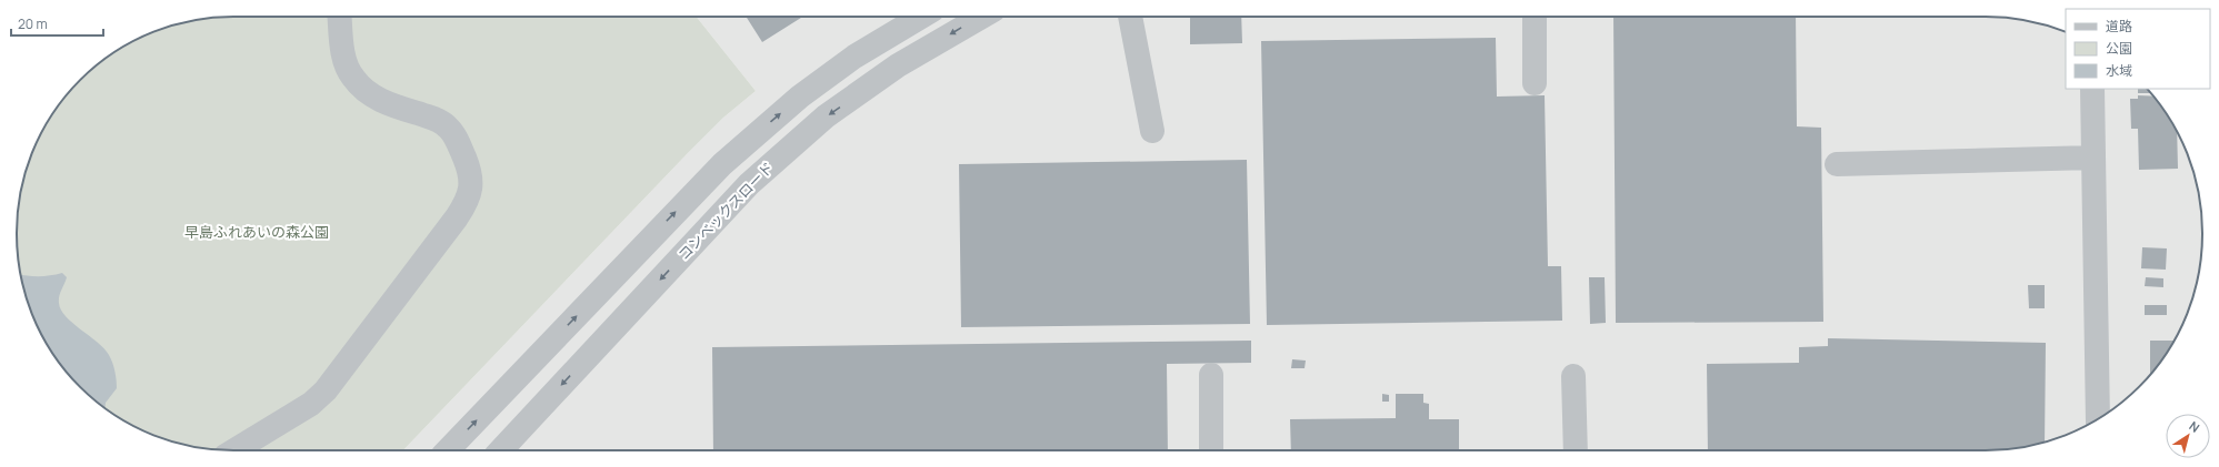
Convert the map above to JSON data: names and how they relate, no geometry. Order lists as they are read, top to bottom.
{
  "streets": {
    "street": ["コンベックスロード"]
  },
  "parks": ["早島ふれあいの森公園"],
  "legend": ["道路", "公園", "水域"],
  "scale_bar": "20 m",
  "north": "top right"
}
